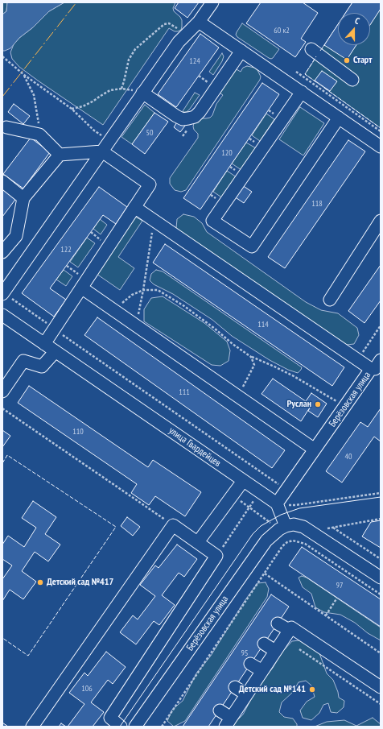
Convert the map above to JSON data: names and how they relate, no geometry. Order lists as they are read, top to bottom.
{
  "streets": {
    "street": ["Берёзовская улица", "улица Гвардейцев"]
  },
  "crossings": [
    ["Берёзовская улица", "улица Гвардейцев"]
  ],
  "places": [
    "Старт",
    "Руслан",
    "Детский сад №417",
    "Детский сад №141"
  ],
  "house_numbers": [
    "60 к2",
    "124",
    "50",
    "120",
    "118",
    "122",
    "114",
    "111",
    "110",
    "40",
    "97",
    "95",
    "106"
  ],
  "north": "top"
}
